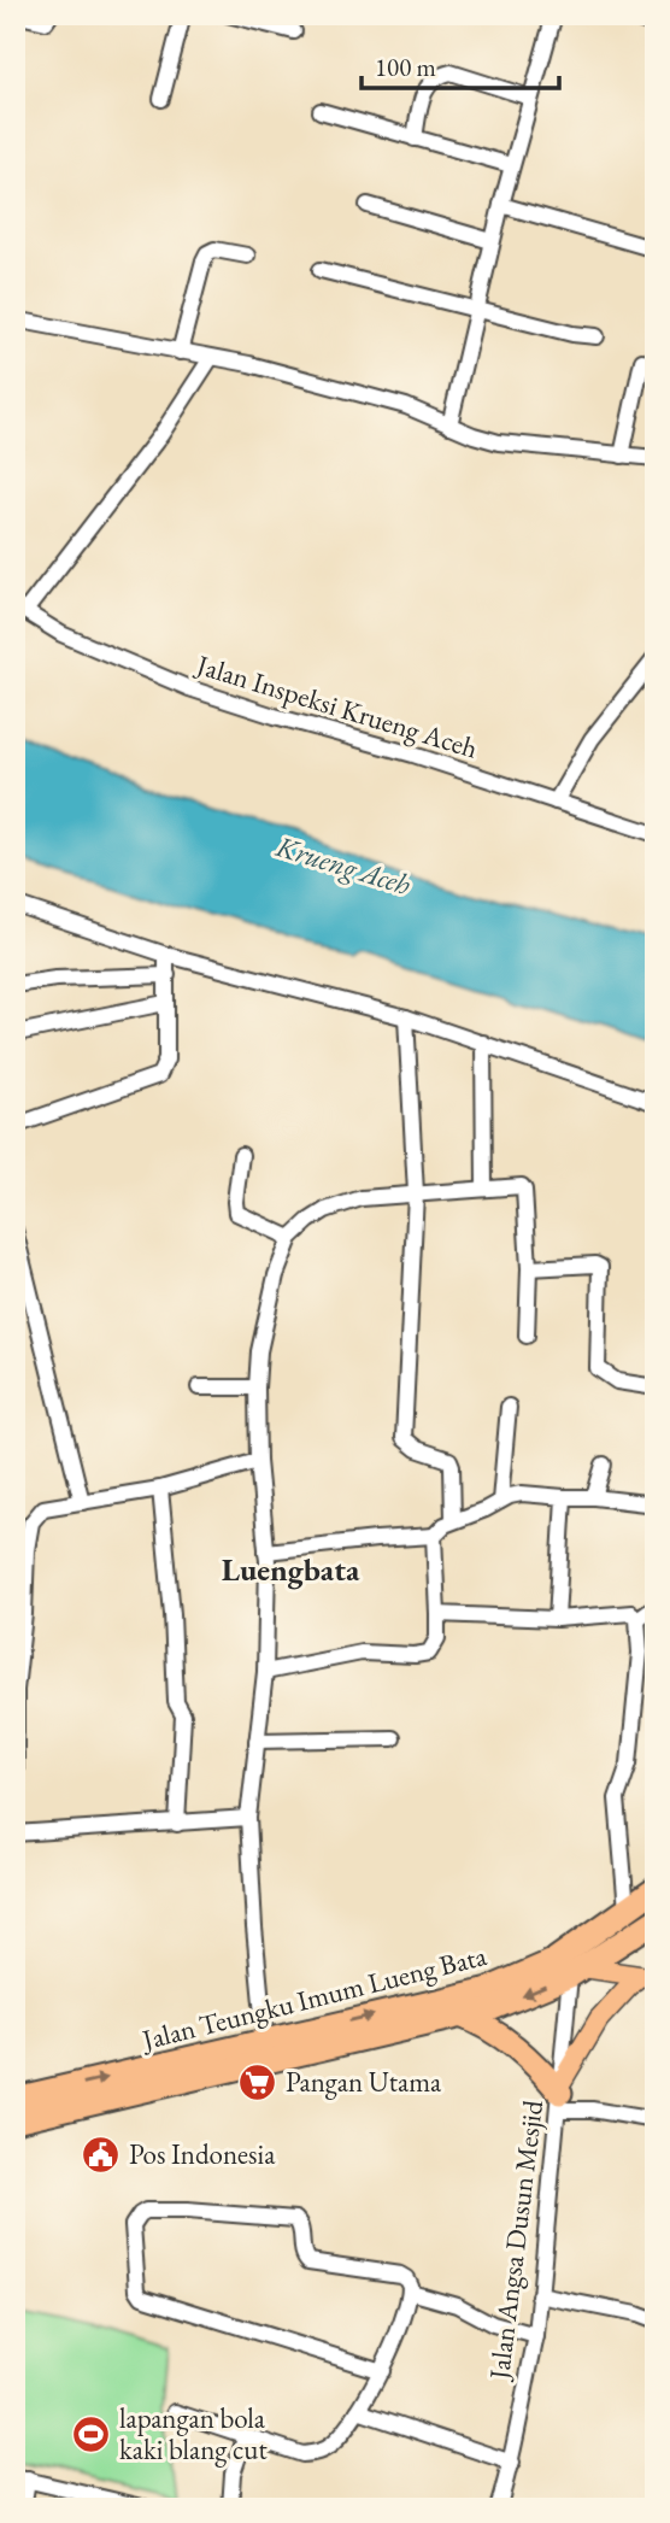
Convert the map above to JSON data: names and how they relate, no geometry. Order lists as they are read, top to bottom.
{
  "streets": {
    "highway": ["Jalan Teungku Imum Lueng Bata"],
    "street": ["Jalan Inspeksi Krueng Aceh", "Jalan Angsa Dusun Mesjid"]
  },
  "crossings": [
    ["Jalan Teungku Imum Lueng Bata", "Jalan Angsa Dusun Mesjid"]
  ],
  "districts": ["Luengbata"],
  "water": ["Krueng Aceh"],
  "places": {
    "supermarket": ["Pangan Utama"],
    "public building": ["Pos Indonesia"],
    "sports": ["lapangan bola kaki blang cut"]
  },
  "scale_bar": "100 m"
}
